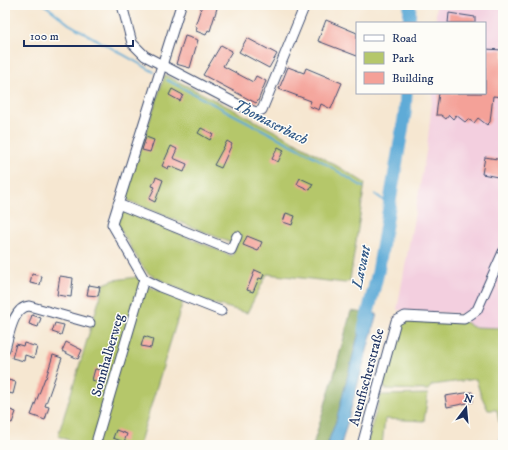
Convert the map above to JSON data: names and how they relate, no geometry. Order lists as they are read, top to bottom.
{
  "streets": {
    "street": ["Sonnhalberweg", "Auenfischerstraße"]
  },
  "water": ["Thomaserbach", "Lavant"],
  "legend": ["Road", "Park", "Building"],
  "scale_bar": "100 m",
  "north": "top"
}
